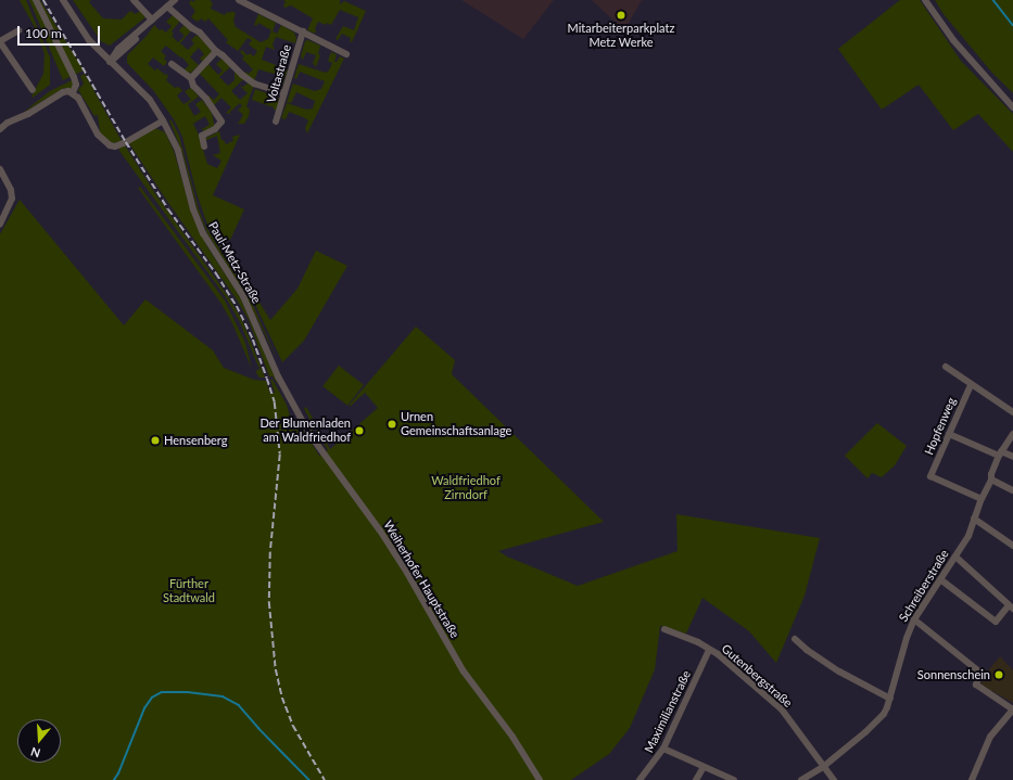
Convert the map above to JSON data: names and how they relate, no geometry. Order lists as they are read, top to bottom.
{
  "streets": {
    "street": [
      "Voltastraße",
      "Paul-Metz-Straße",
      "Hopfenweg",
      "Weiherhofer Hauptstraße",
      "Schreiberstraße",
      "Gutenbergstraße",
      "Maximilianstraße"
    ]
  },
  "crossings": [
    ["Paul-Metz-Straße", "Weiherhofer Hauptstraße"],
    ["Hopfenweg", "Schreiberstraße"],
    ["Schreiberstraße", "Gutenbergstraße"],
    ["Gutenbergstraße", "Maximilianstraße"]
  ],
  "parks": ["Waldfriedhof Zirndorf", "Fürther Stadtwald"],
  "places": [
    "Mitarbeiterparkplatz Metz Werke",
    "Urnen Gemeinschaftsanlage",
    "Der Blumenladen am Waldfriedhof",
    "Hensenberg",
    "Sonnenschein"
  ],
  "scale_bar": "100 m",
  "north": "bottom"
}
